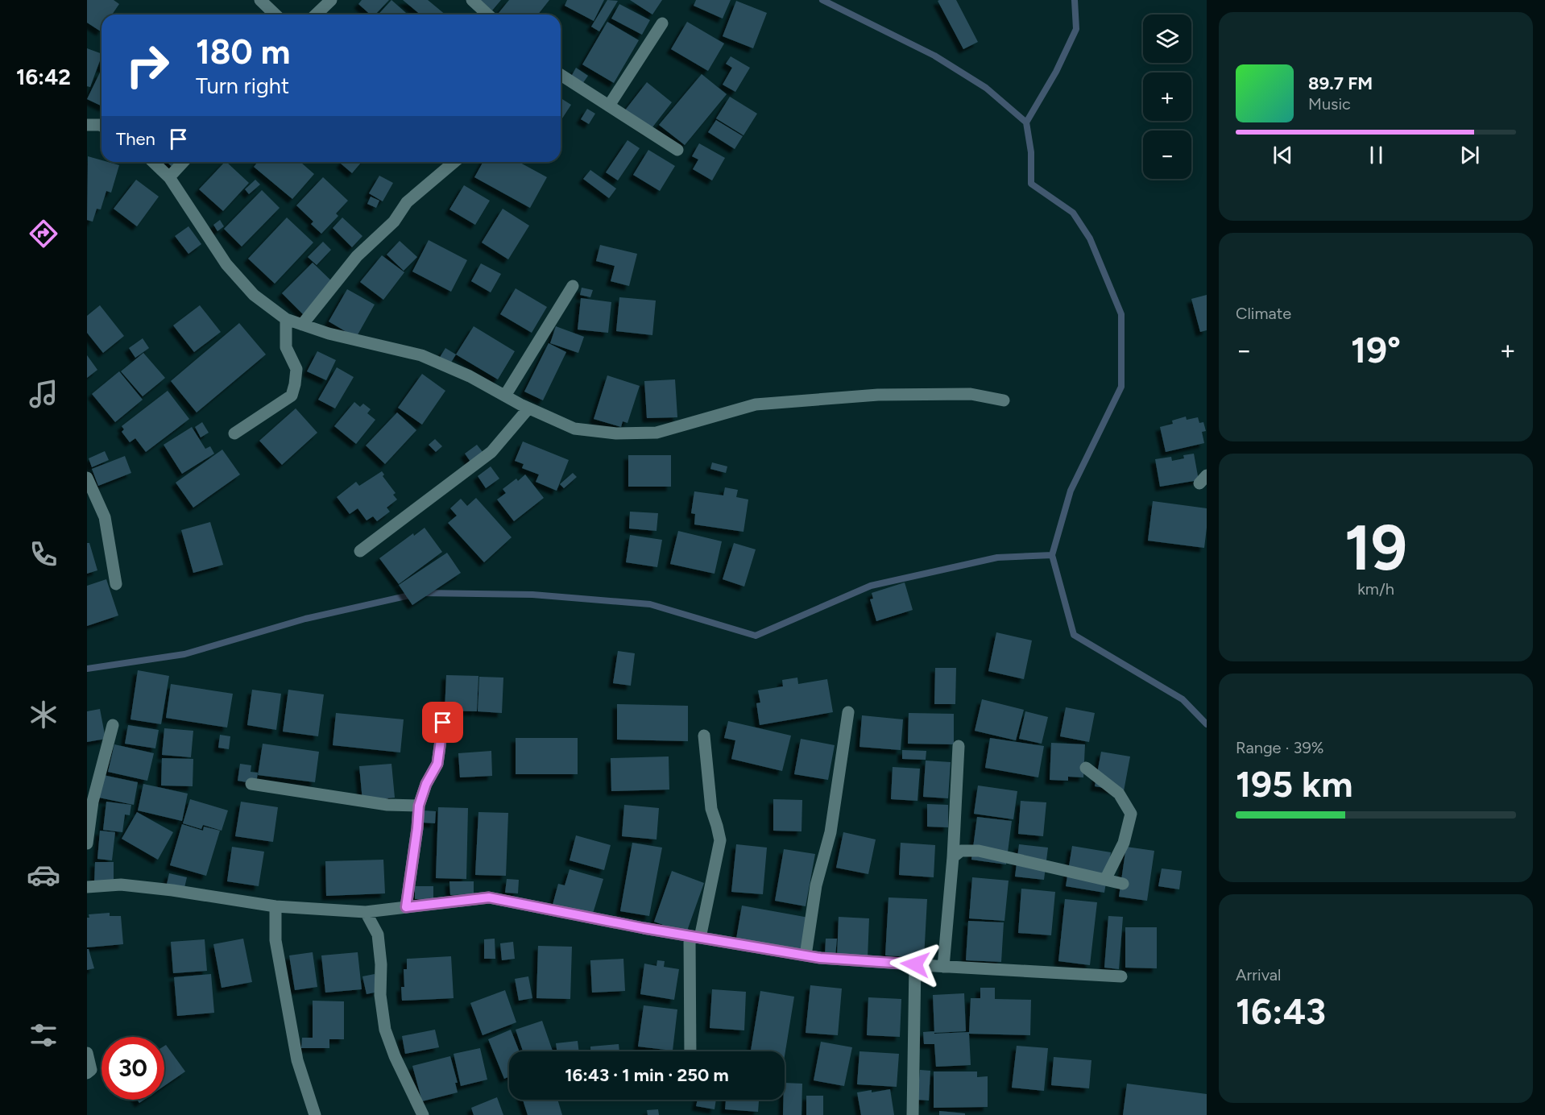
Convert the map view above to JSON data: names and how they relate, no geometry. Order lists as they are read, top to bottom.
{
  "page": {
    "tabs": "16:42",
    "map_buttons": ["+", "−"],
    "turn": ["180 m", "Turn right"],
    "song": ["89.7 FM", "Music"],
    "then": "Then",
    "tile": [
      "Climate",
      ["19", "km/h"],
      ["Range · 39%", "195 km"],
      ["Arrival", "16:43"]
    ],
    "heat": ["−", "19°", "+"],
    "limit": "30",
    "trip": "16:43 · 1 min · 250 m"
  }
}
